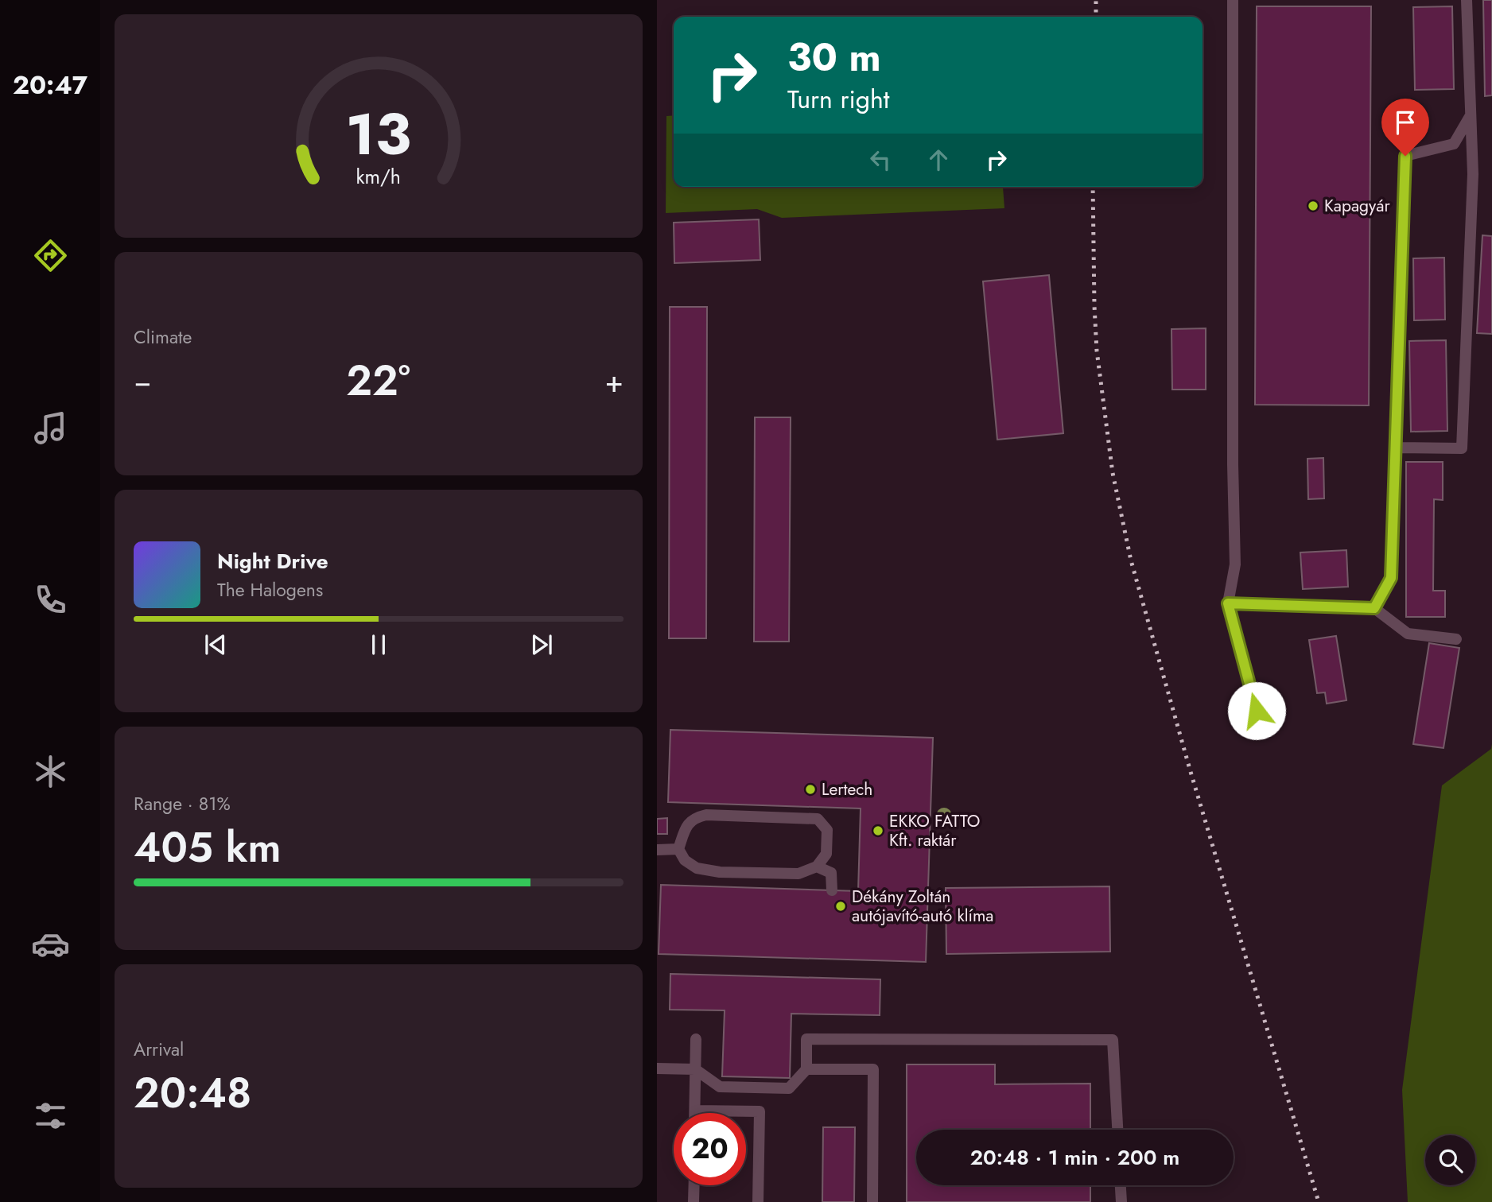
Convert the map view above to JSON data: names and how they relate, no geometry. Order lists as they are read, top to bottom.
{
  "places": [
    "Kapagyár",
    "Lertech",
    "EKKO FATTO Kft. raktár",
    "Dékány Zoltán autójavító-autó klíma"
  ],
  "page": {
    "tabs": "20:47",
    "turn": ["30 m", "Turn right"],
    "tile": [
      "Climate",
      ["Range · 81%", "405 km"],
      ["Arrival", "20:48"]
    ],
    "heat": ["−", "22°", "+"],
    "song": ["Night Drive", "The Halogens"],
    "limit": "20",
    "trip": "20:48 · 1 min · 200 m",
    "gauge": ["13", "km/h"]
  }
}
